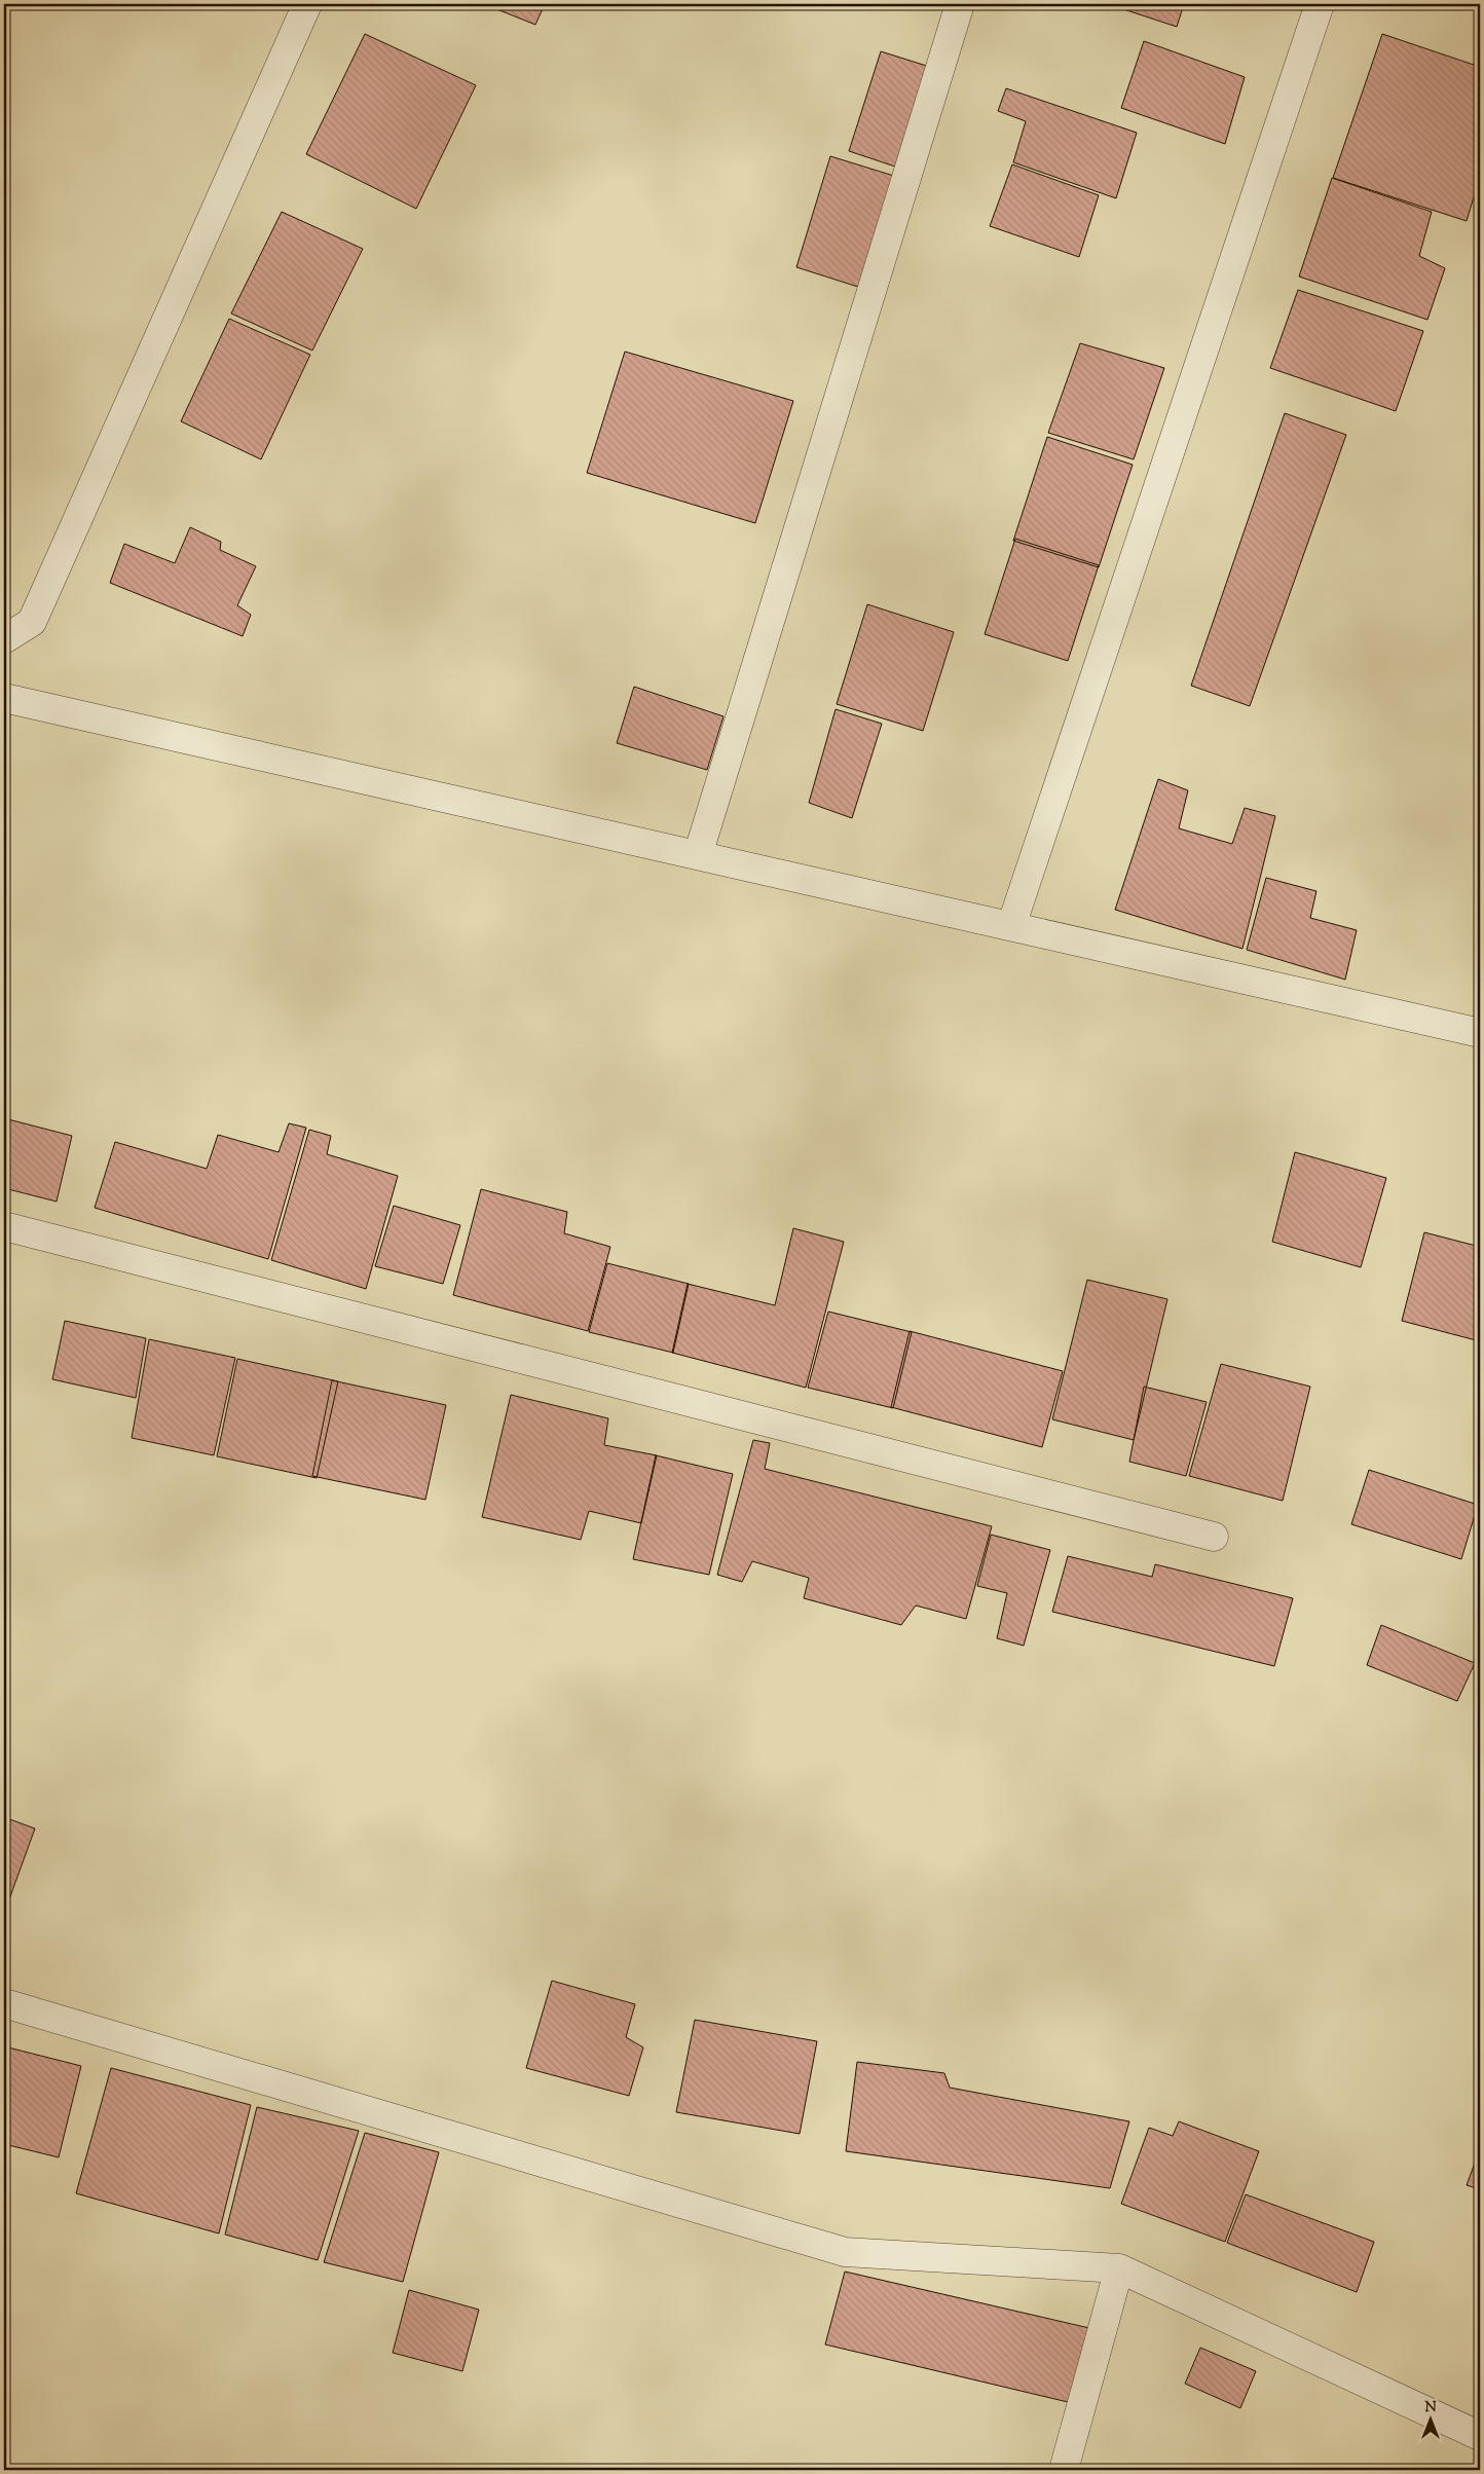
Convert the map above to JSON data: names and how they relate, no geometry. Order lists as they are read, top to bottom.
{
  "north": "top"
}
